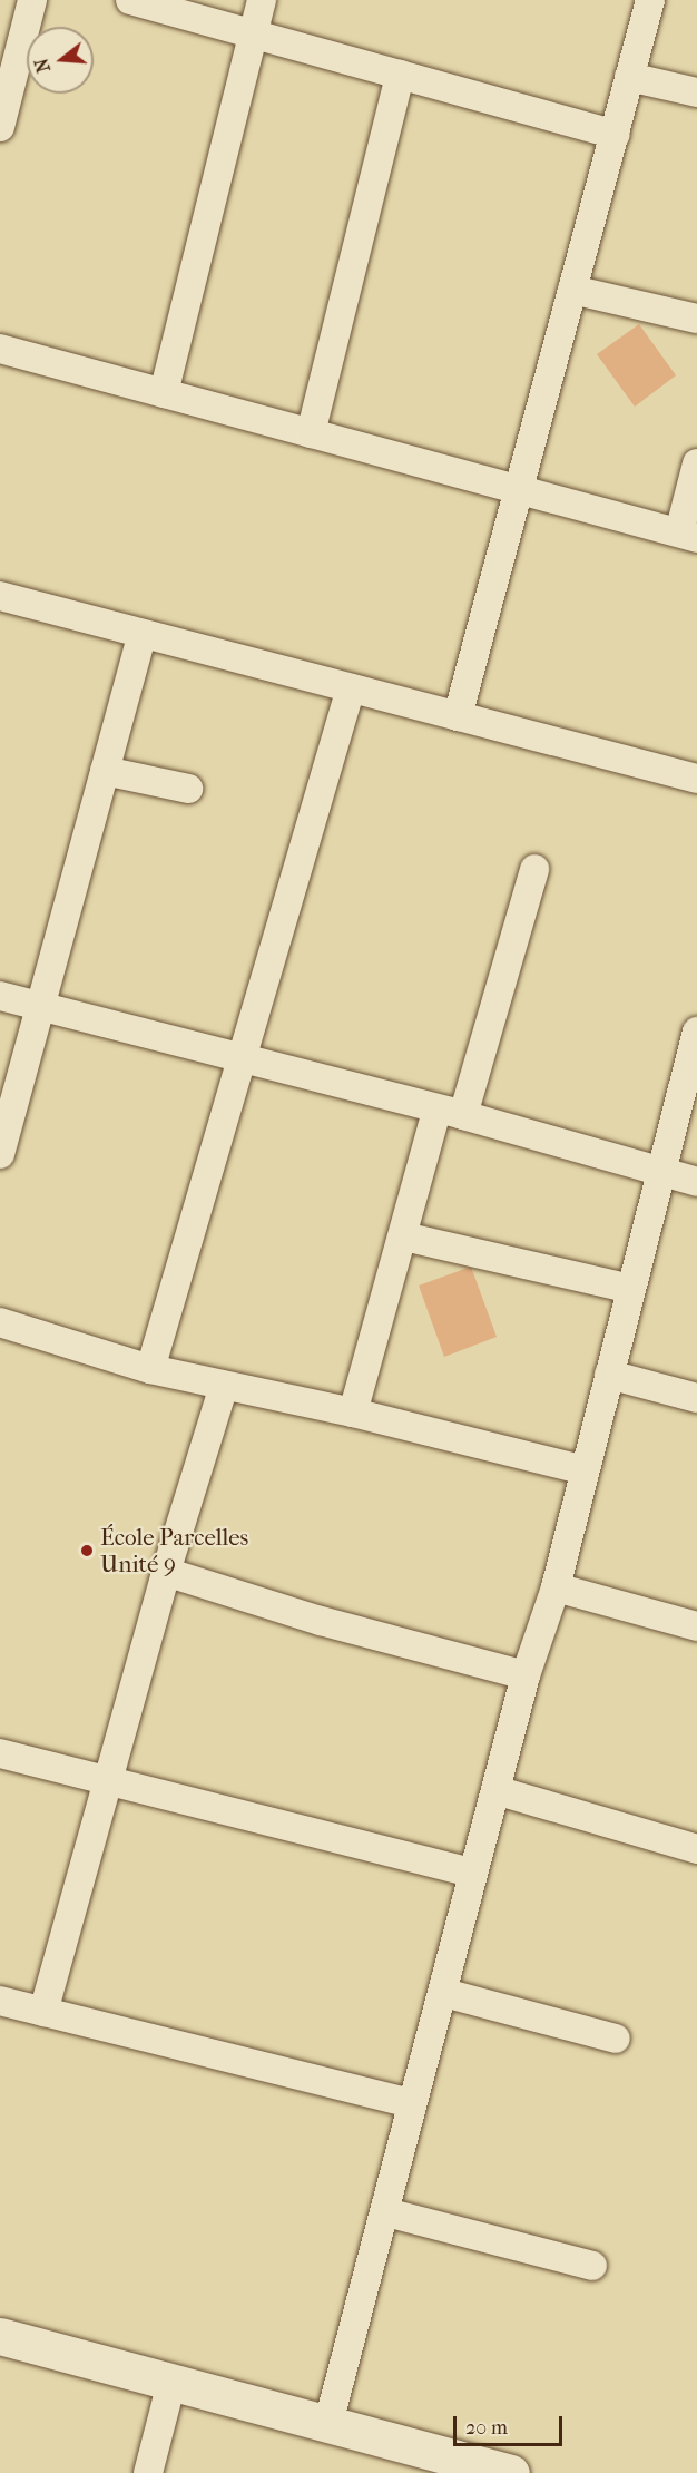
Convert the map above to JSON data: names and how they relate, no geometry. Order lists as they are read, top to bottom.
{
  "places": ["École Parcelles Unité 9"],
  "scale_bar": "20 m",
  "north": "left"
}
